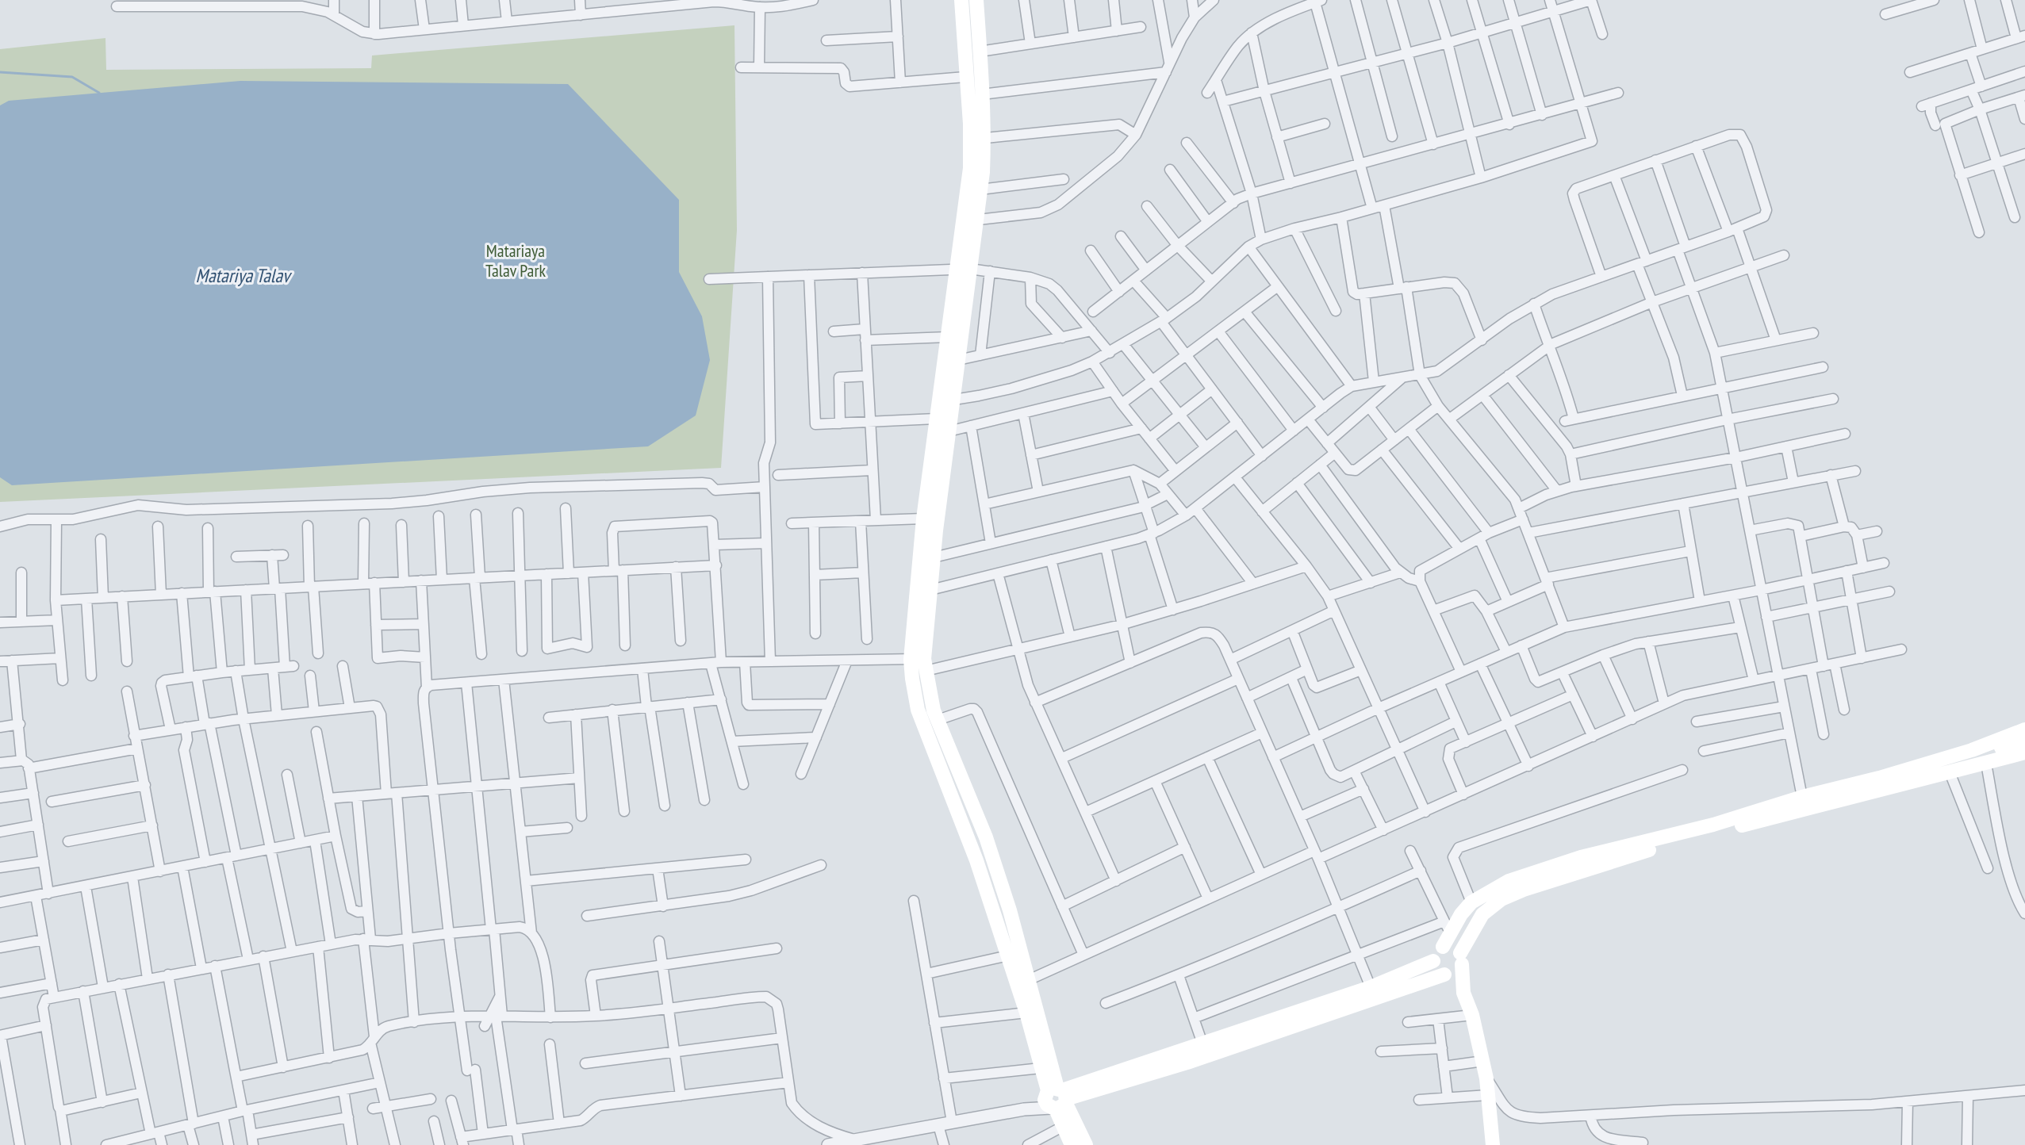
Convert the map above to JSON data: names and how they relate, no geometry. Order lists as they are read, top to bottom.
{
  "water": ["Matariya Talav"],
  "parks": ["Matariaya Talav Park"]
}
